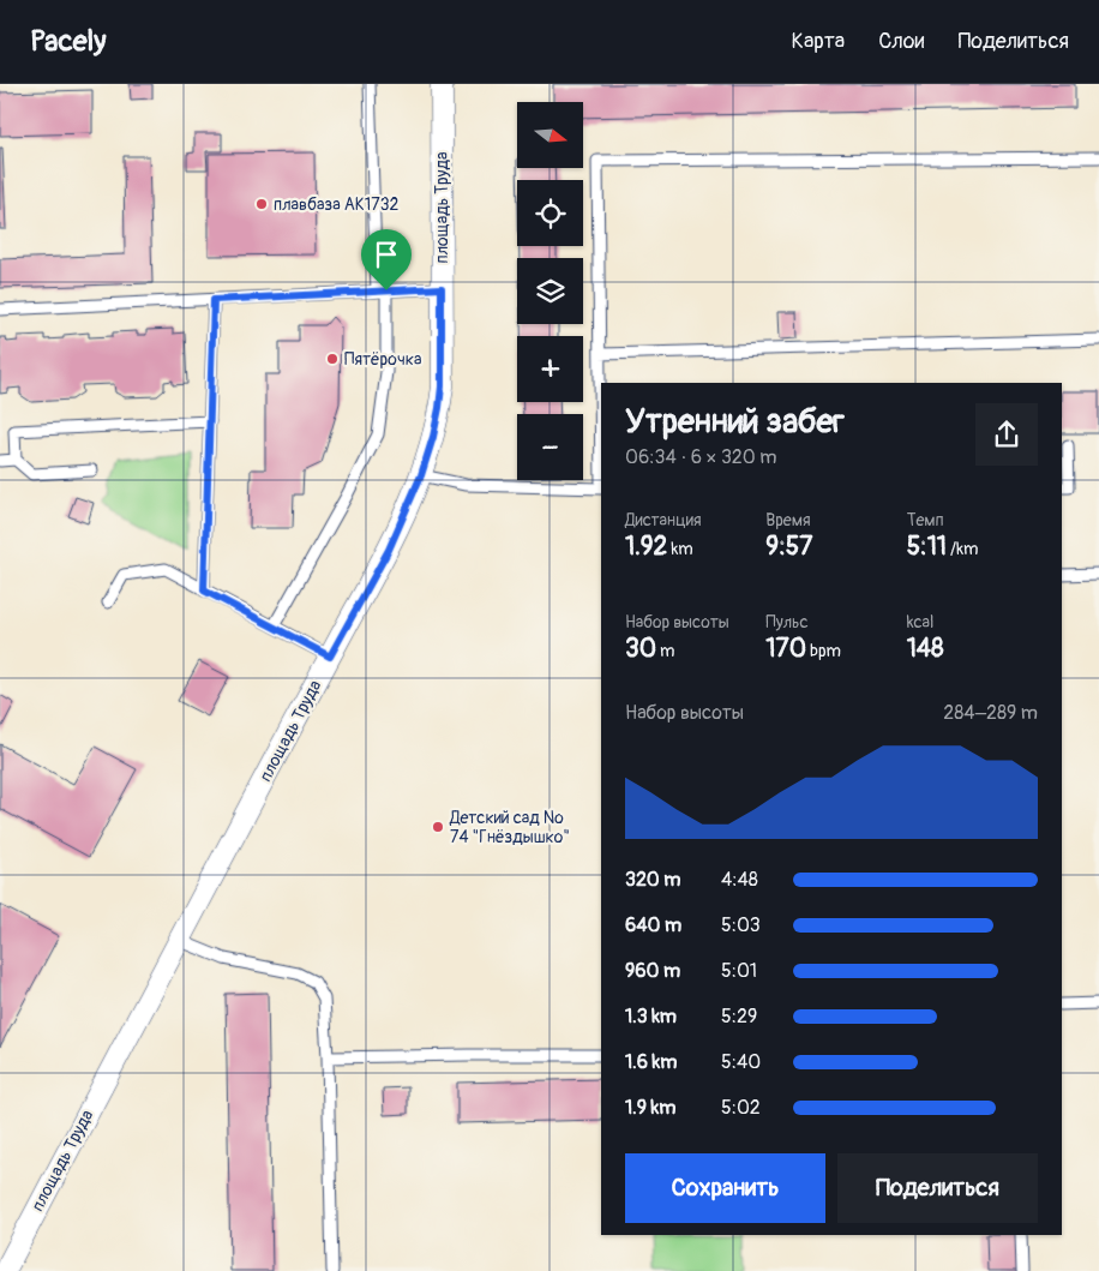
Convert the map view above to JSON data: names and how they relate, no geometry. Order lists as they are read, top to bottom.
{
  "streets": {
    "street": ["площадь Труда"]
  },
  "places": ["плавбаза АК1732", "Пятёрочка", "Детский сад № 74 \"Гнёздышко\""],
  "north": "right",
  "page": {
    "header": "Pacely",
    "nav": ["Карта", "Слои", "Поделиться"],
    "map_buttons": ["+", "−"],
    "heading": ["Утренний забег", "06:34 · 6 × 320 m"],
    "stats": [
      ["Дистанция", "1.92 km"],
      ["Время", "9:57"],
      ["Темп", "5:11 /km"],
      ["Набор высоты", "30 m"],
      ["Пульс", "170 bpm"],
      ["kcal", "148"]
    ],
    "chart": ["Набор высоты", "284–289 m"],
    "list": [
      {
        "name": "320 m",
        "note": "4:48"
      },
      {
        "name": "640 m",
        "note": "5:03"
      },
      {
        "name": "960 m",
        "note": "5:01"
      },
      {
        "name": "1.3 km",
        "note": "5:29"
      },
      {
        "name": "1.6 km",
        "note": "5:40"
      },
      {
        "name": "1.9 km",
        "note": "5:02"
      }
    ],
    "buttons": ["Сохранить", "Поделиться"]
  }
}
